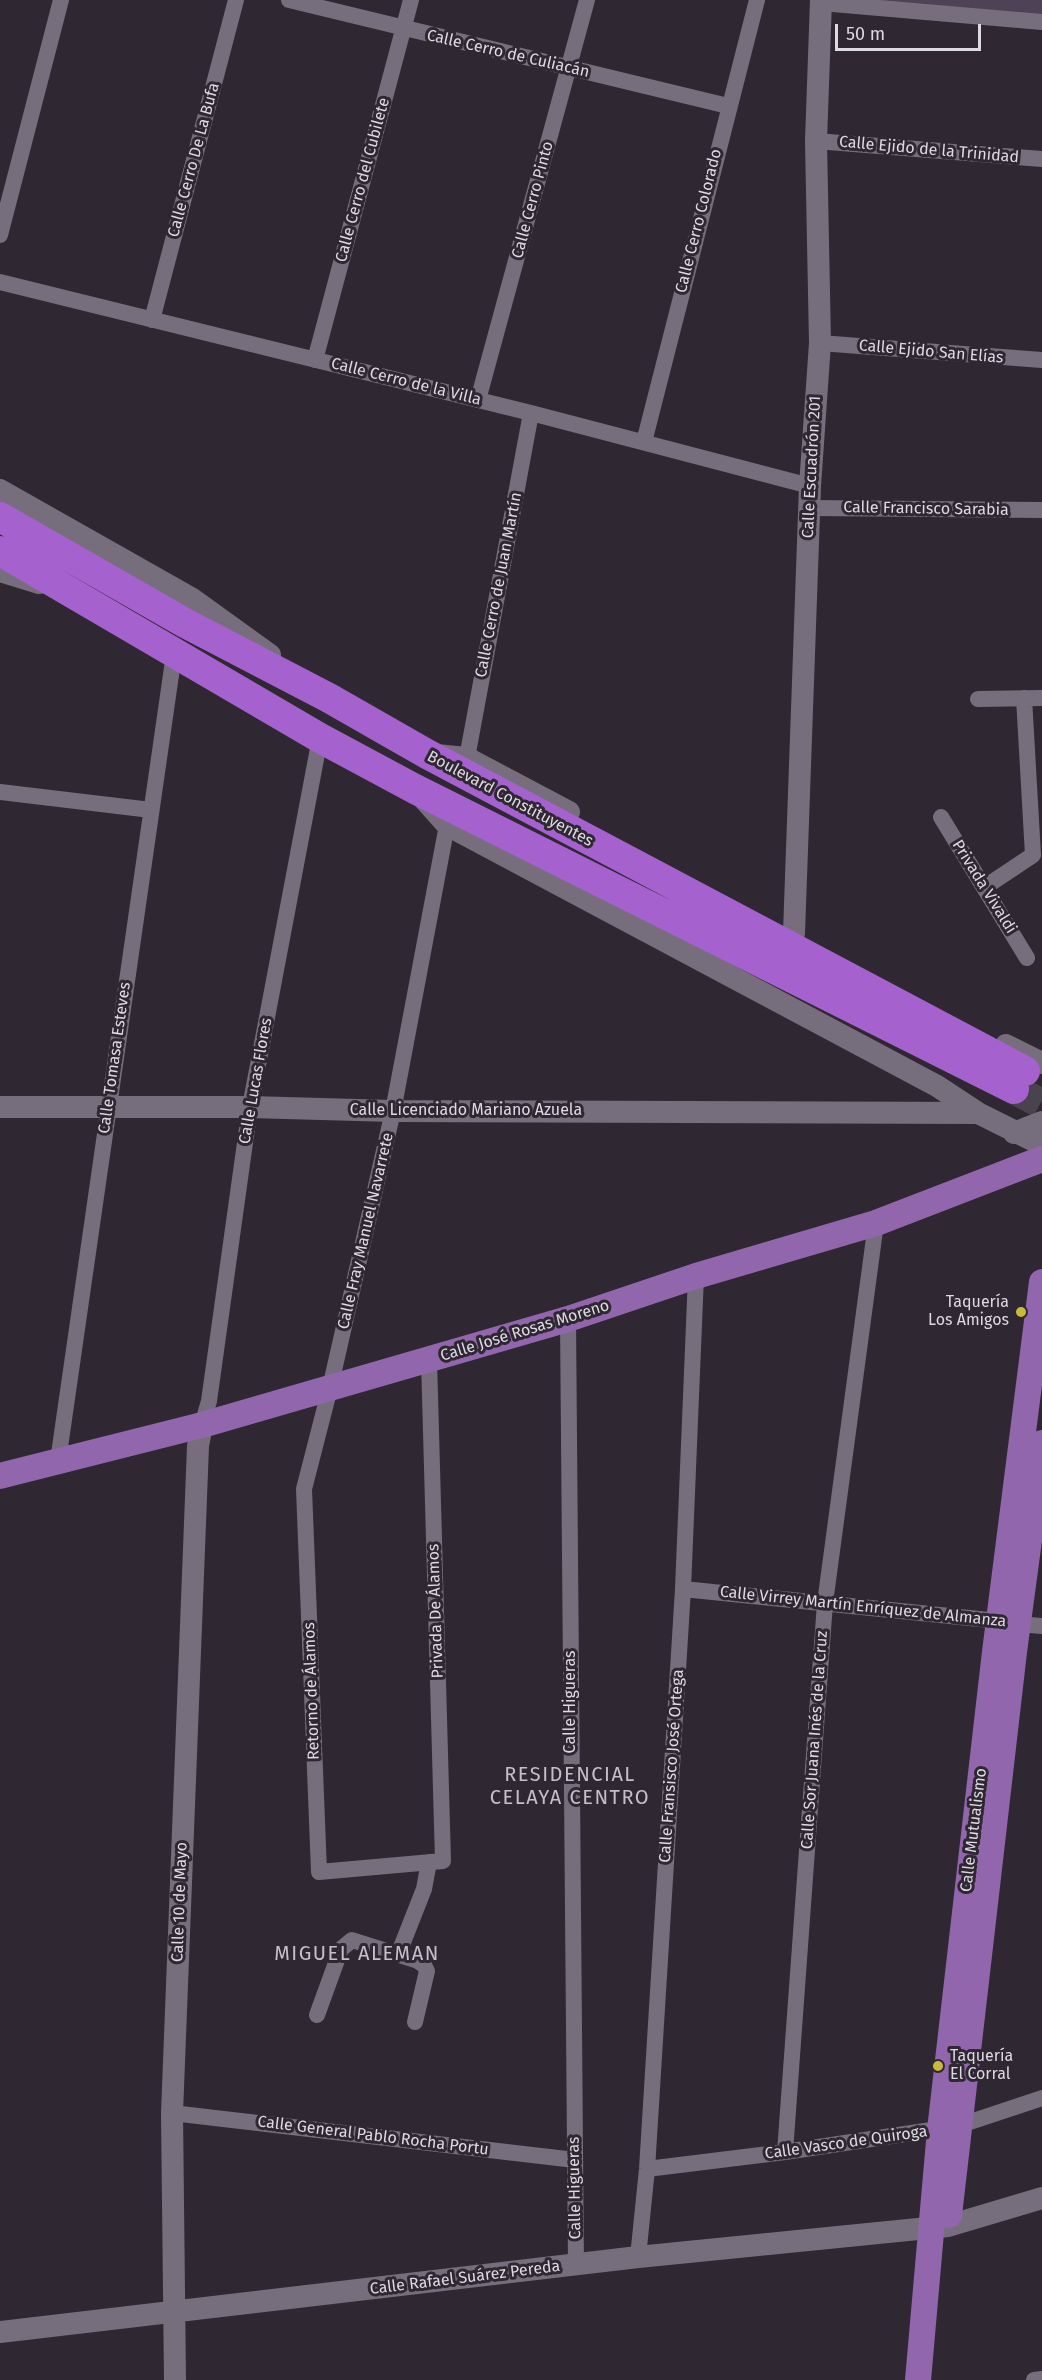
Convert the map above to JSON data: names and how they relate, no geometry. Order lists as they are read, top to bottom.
{
  "streets": {
    "highway": ["Boulevard Constituyentes"],
    "main road": ["Calle José Rosas Moreno", "Calle Mutualismo"],
    "street": [
      "Calle Cerro de Culiacán",
      "Calle Ejido de la Trinidad",
      "Calle Cerro De La Bufa",
      "Calle Cerro del Cubilete",
      "Calle Cerro Pinto",
      "Calle Cerro Colorado",
      "Calle Ejido San Elías",
      "Calle Cerro de la Villa",
      "Calle Escuadrón 201",
      "Calle Francisco Sarabia",
      "Calle Cerro de Juan Martín",
      "Privada Vivaldi",
      "Calle Tomasa Esteves",
      "Calle Lucas Flores",
      "Calle Licenciado Mariano Azuela",
      "Calle Fray Manuel Navarrete",
      "Calle Virrey Martín Enríquez de Almanza",
      "Privada De Álamos",
      "Retorno de Álamos",
      "Calle Higueras",
      "Calle Sor Juana Inés de la Cruz",
      "Calle Fransisco José Ortega",
      "Calle 10 de Mayo",
      "Calle General Pablo Rocha Portu",
      "Calle Vasco de Quiroga",
      "Calle Rafael Suárez Pereda"
    ]
  },
  "crossings": [
    ["Calle Cerro de Culiacán", "Calle Cerro del Cubilete"],
    ["Calle Cerro de Culiacán", "Calle Cerro Pinto"],
    ["Calle Cerro de Culiacán", "Calle Cerro Colorado"],
    ["Calle Ejido de la Trinidad", "Calle Escuadrón 201"],
    ["Calle Cerro De La Bufa", "Calle Cerro de la Villa"],
    ["Calle Cerro del Cubilete", "Calle Cerro de la Villa"],
    ["Calle Cerro Pinto", "Calle Cerro de la Villa"],
    ["Calle Cerro Colorado", "Calle Cerro de la Villa"],
    ["Calle Ejido San Elías", "Calle Escuadrón 201"],
    ["Calle Cerro de la Villa", "Calle Escuadrón 201"],
    ["Calle Cerro de la Villa", "Calle Francisco Sarabia"],
    ["Calle Cerro de la Villa", "Calle Cerro de Juan Martín"],
    ["Calle Escuadrón 201", "Calle Francisco Sarabia"],
    ["Boulevard Constituyentes", "Calle Tomasa Esteves"],
    ["Boulevard Constituyentes", "Calle Lucas Flores"],
    ["Calle Tomasa Esteves", "Calle Licenciado Mariano Azuela"],
    ["Calle Tomasa Esteves", "Calle José Rosas Moreno"],
    ["Calle Lucas Flores", "Calle Licenciado Mariano Azuela"],
    ["Calle Lucas Flores", "Calle José Rosas Moreno"],
    ["Calle Lucas Flores", "Calle 10 de Mayo"],
    ["Calle Licenciado Mariano Azuela", "Calle Fray Manuel Navarrete"],
    ["Calle Fray Manuel Navarrete", "Calle José Rosas Moreno"],
    ["Calle Fray Manuel Navarrete", "Retorno de Álamos"],
    ["Calle José Rosas Moreno", "Privada De Álamos"],
    ["Calle José Rosas Moreno", "Retorno de Álamos"],
    ["Calle José Rosas Moreno", "Calle Higueras"],
    ["Calle José Rosas Moreno", "Calle Sor Juana Inés de la Cruz"],
    ["Calle José Rosas Moreno", "Calle Fransisco José Ortega"],
    ["Calle José Rosas Moreno", "Calle 10 de Mayo"],
    ["Calle Virrey Martín Enríquez de Almanza", "Calle Sor Juana Inés de la Cruz"],
    ["Calle Virrey Martín Enríquez de Almanza", "Calle Fransisco José Ortega"],
    ["Calle Virrey Martín Enríquez de Almanza", "Calle Mutualismo"],
    ["Privada De Álamos", "Retorno de Álamos"],
    ["Calle Higueras", "Calle General Pablo Rocha Portu"],
    ["Calle Higueras", "Calle Rafael Suárez Pereda"],
    ["Calle Sor Juana Inés de la Cruz", "Calle Vasco de Quiroga"],
    ["Calle Fransisco José Ortega", "Calle Vasco de Quiroga"],
    ["Calle Fransisco José Ortega", "Calle Rafael Suárez Pereda"],
    ["Calle Mutualismo", "Calle Vasco de Quiroga"],
    ["Calle Mutualismo", "Calle Rafael Suárez Pereda"],
    ["Calle 10 de Mayo", "Calle General Pablo Rocha Portu"],
    ["Calle 10 de Mayo", "Calle Rafael Suárez Pereda"]
  ],
  "districts": ["RESIDENCIAL CELAYA CENTRO", "MIGUEL ALEMAN"],
  "places": ["Taquería Los Amigos", "Taquería El Corral"],
  "scale_bar": "50 m"
}
